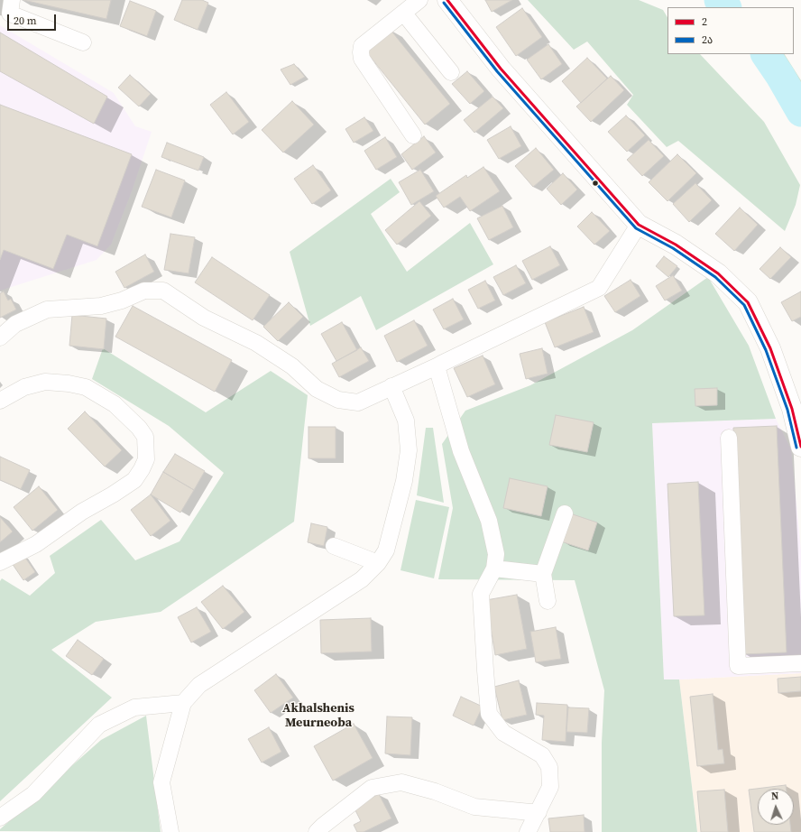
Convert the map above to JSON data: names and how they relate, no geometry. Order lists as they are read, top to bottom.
{
  "districts": ["Akhalshenis Meurneoba"],
  "lines": ["transit line 2", "transit line 2ა"],
  "legend": ["2", "2ა"],
  "scale_bar": "20 m",
  "north": "top"
}
